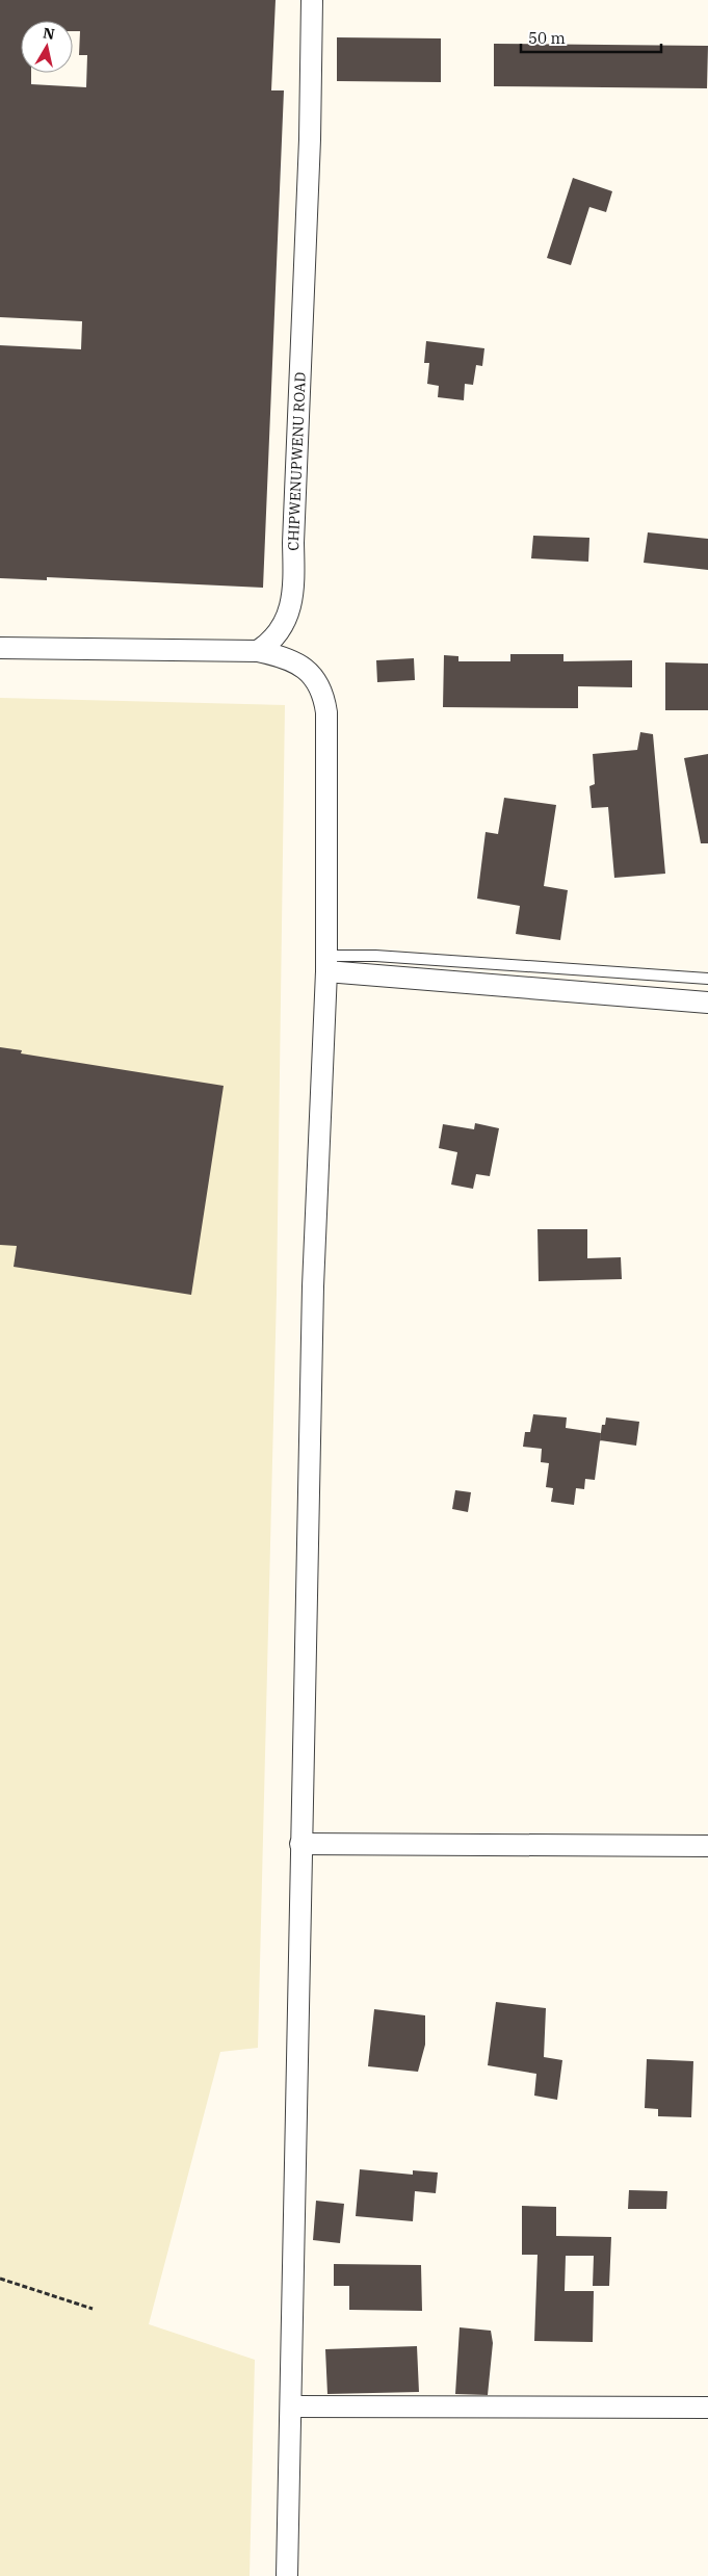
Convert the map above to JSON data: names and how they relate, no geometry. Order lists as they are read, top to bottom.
{
  "streets": {
    "street": ["CHIPWENUPWENU ROAD"]
  },
  "scale_bar": "50 m",
  "north": "top"
}
